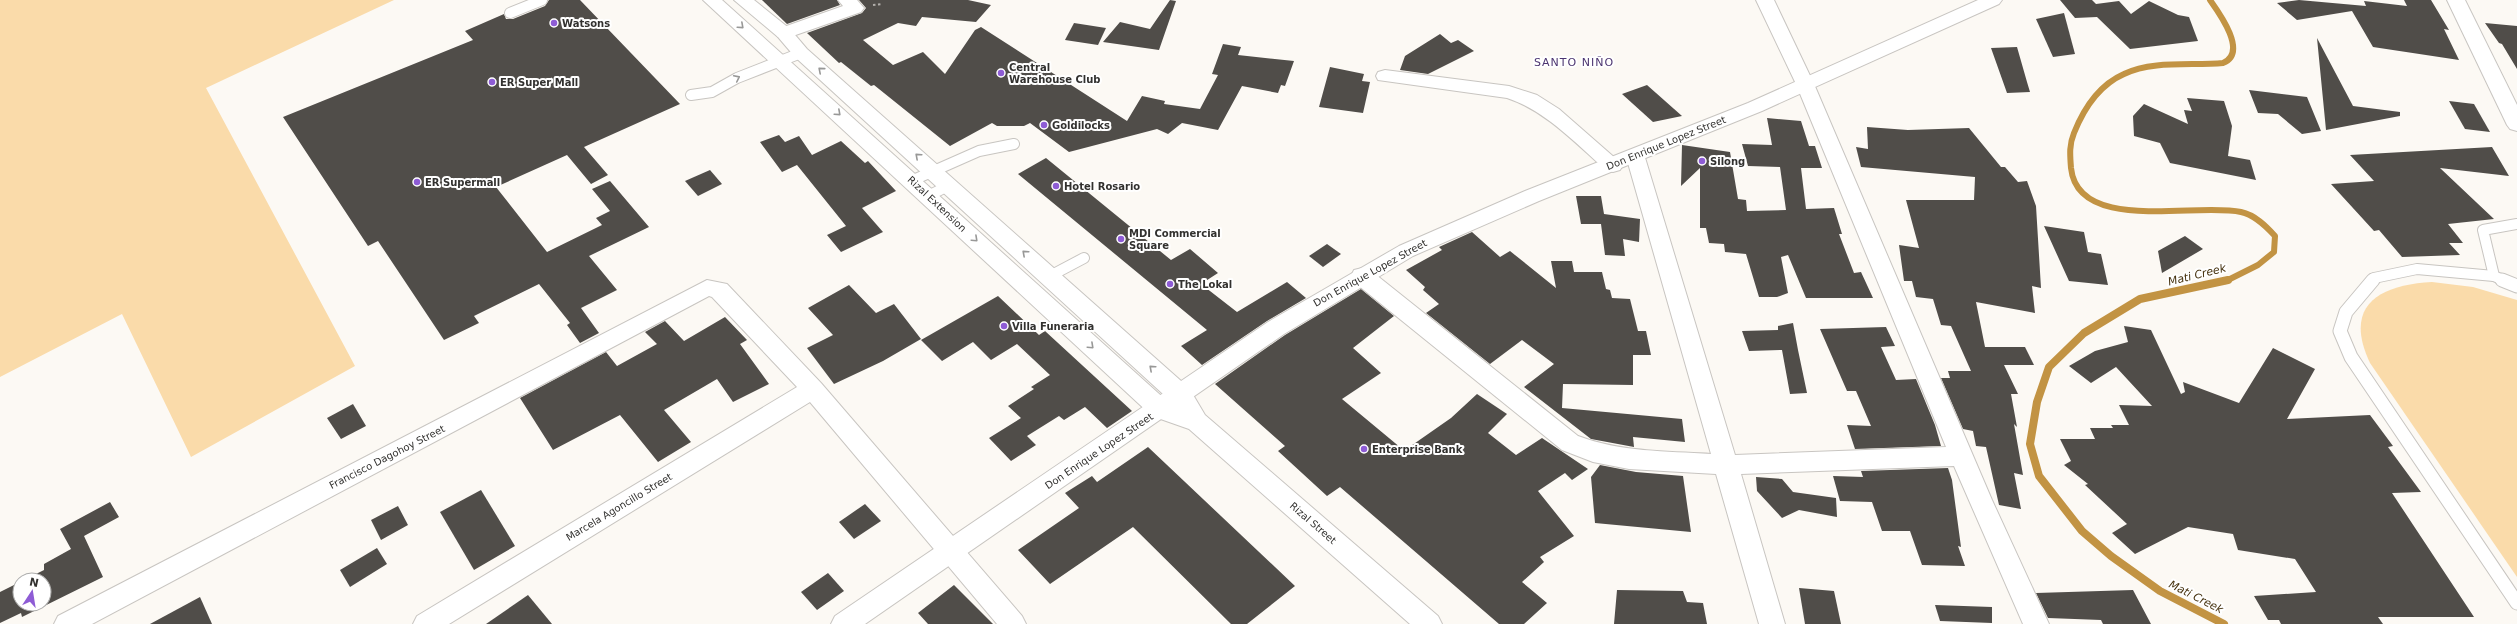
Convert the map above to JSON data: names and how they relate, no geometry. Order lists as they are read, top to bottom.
{
  "streets": {
    "street": [
      "Don Enrique Lopez Street",
      "Rizal Extension",
      "Francisco Dagohoy Street",
      "Marcela Agoncillo Street",
      "Rizal Street"
    ]
  },
  "crossings": [
    ["Don Enrique Lopez Street", "Rizal Extension"],
    ["Don Enrique Lopez Street", "Rizal Street"],
    ["Rizal Extension", "Rizal Street"],
    ["Francisco Dagohoy Street", "Marcela Agoncillo Street"]
  ],
  "districts": ["SANTO NIÑO"],
  "water": ["Mati Creek"],
  "places": [
    "Watsons",
    "Central Warehouse Club",
    "ER Super Mall",
    "Goldilocks",
    "Silong",
    "ER Supermall",
    "Hotel Rosario",
    "MDI Commercial Square",
    "The Lokal",
    "Villa Funeraria",
    "Enterprise Bank"
  ],
  "north": "top"
}
